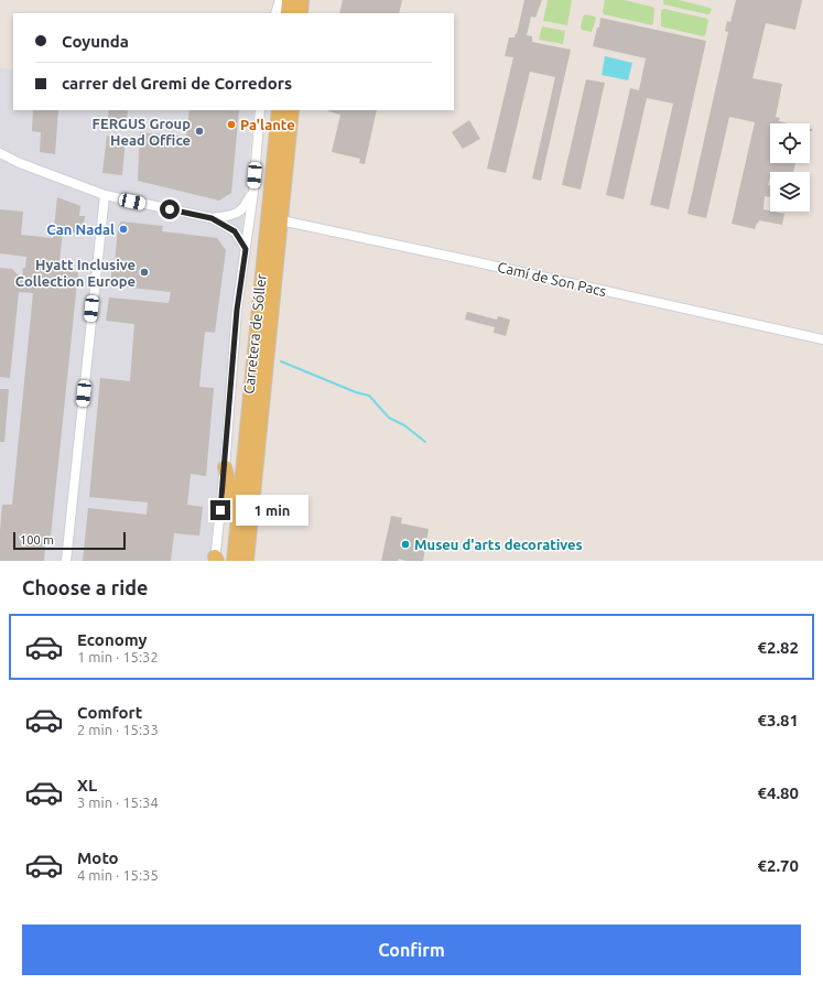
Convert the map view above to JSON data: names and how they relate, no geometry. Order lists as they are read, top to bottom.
{
  "streets": {
    "main road": ["Carretera de Sóller"],
    "street": ["Camí de Son Pacs"]
  },
  "crossings": [
    ["Camí de Son Pacs", "Carretera de Sóller"]
  ],
  "places": [
    "Pa'lante",
    "FERGUS Group Head Office",
    "Can Nadal",
    "Hyatt Inclusive Collection Europe",
    "Museu d'arts decoratives"
  ],
  "scale_bar": "100 m",
  "page": {
    "banner": ["Coyunda", "carrer del Gremi de Corredors"],
    "bubble": "1 min",
    "scale": "100 m",
    "heading": "Choose a ride",
    "list": [
      {
        "name": "Economy",
        "note": "1 min · 15:32",
        "value": "€2.82"
      },
      {
        "name": "Comfort",
        "note": "2 min · 15:33",
        "value": "€3.81"
      },
      {
        "name": "XL",
        "note": "3 min · 15:34",
        "value": "€4.80"
      },
      {
        "name": "Moto",
        "note": "4 min · 15:35",
        "value": "€2.70"
      }
    ],
    "buttons": "Confirm"
  }
}
